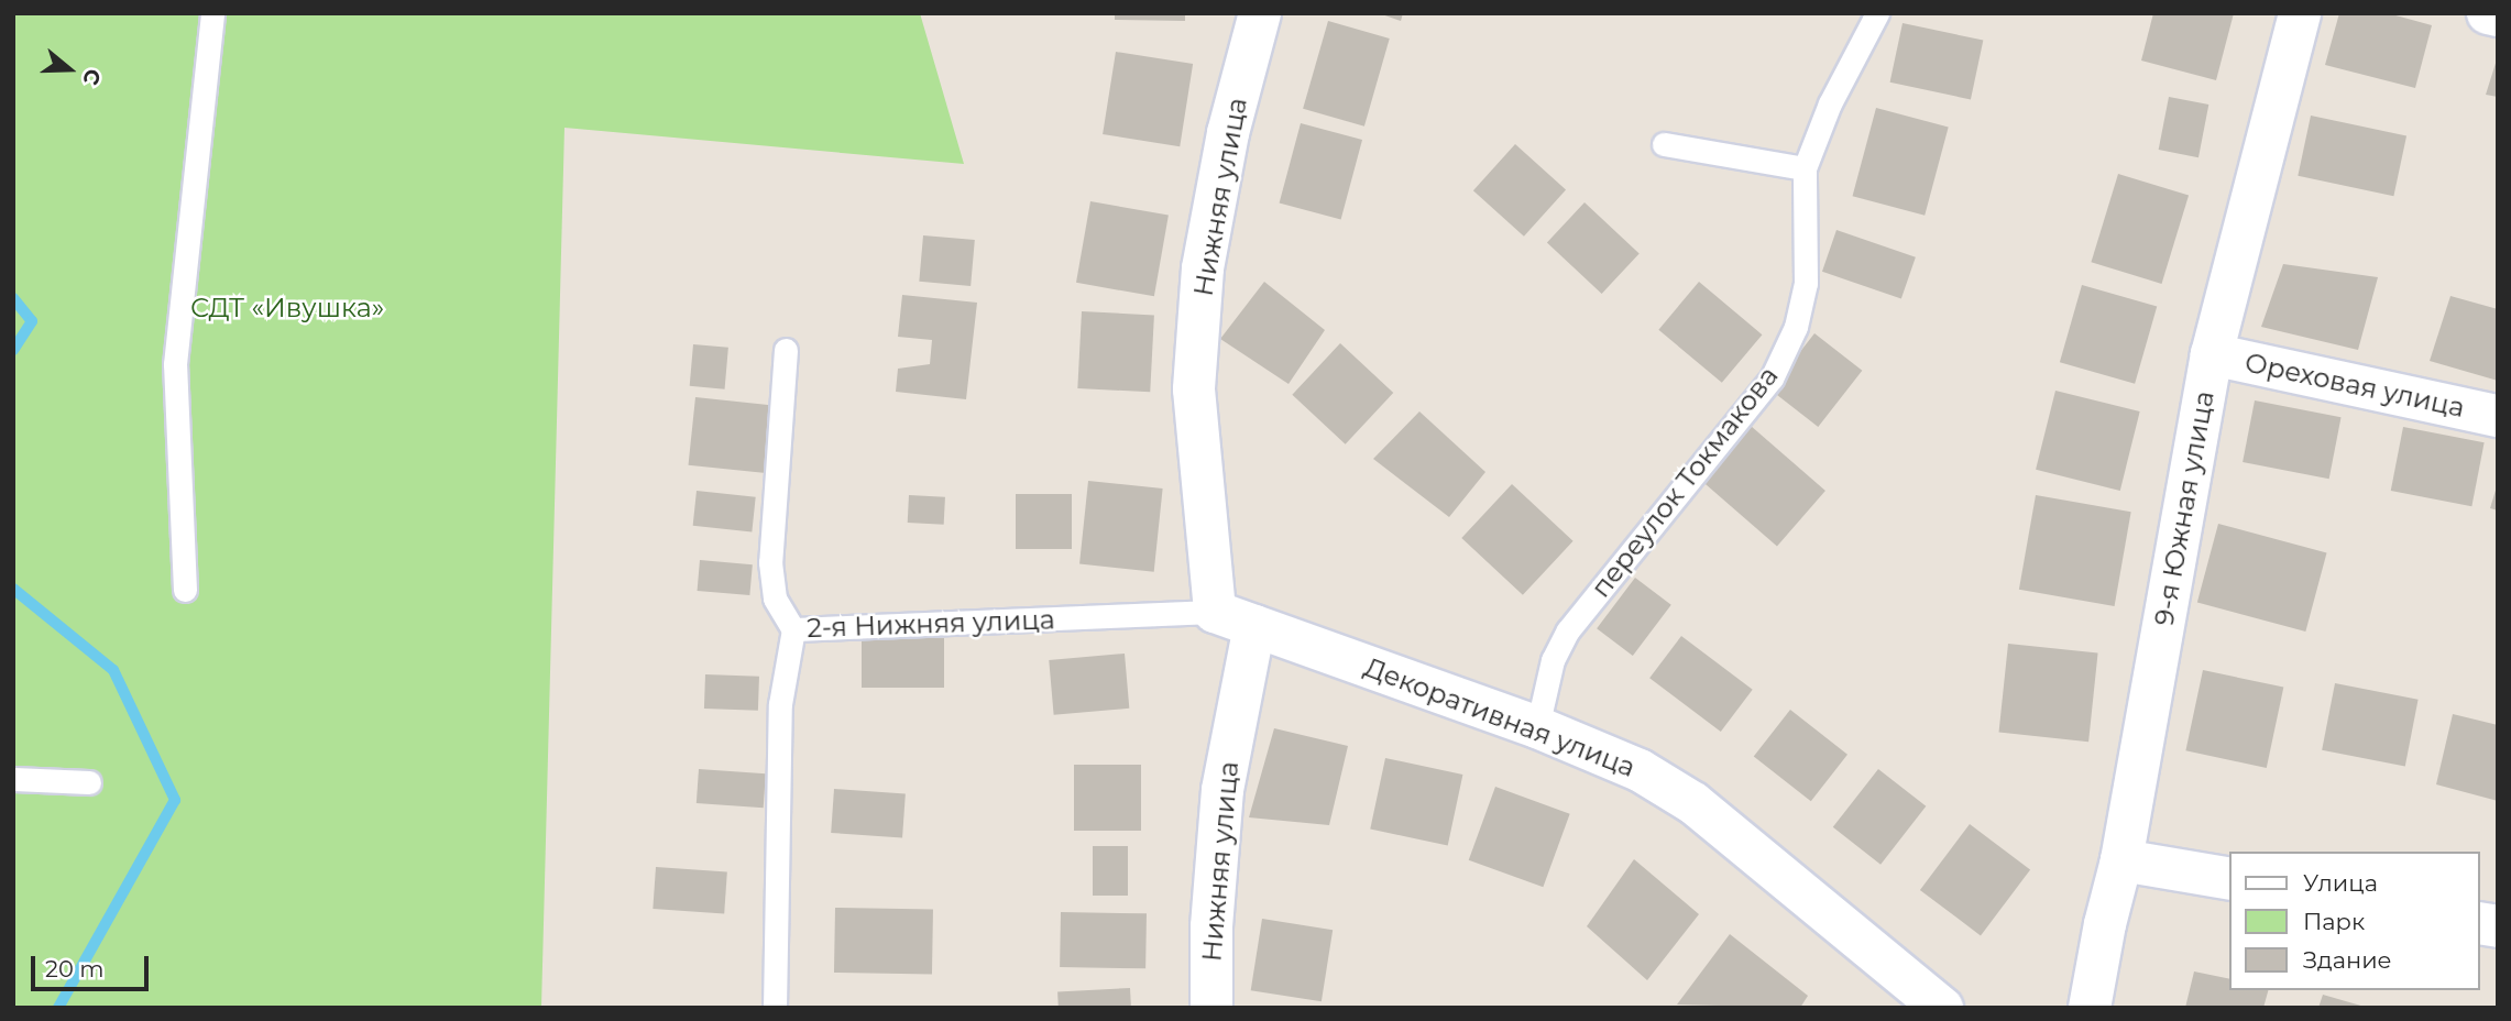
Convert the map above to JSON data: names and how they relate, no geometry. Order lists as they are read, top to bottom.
{
  "streets": {
    "street": [
      "Нижняя улица",
      "Ореховая улица",
      "9-я Южная улица",
      "Декоративная улица"
    ],
    "lane": ["переулок Токмакова", "2-я Нижняя улица"]
  },
  "crossings": [
    ["Нижняя улица", "2-я Нижняя улица"],
    ["Нижняя улица", "Декоративная улица"],
    ["Ореховая улица", "9-я Южная улица"],
    ["переулок Токмакова", "Декоративная улица"],
    ["2-я Нижняя улица", "Декоративная улица"]
  ],
  "parks": ["СДТ «Ивушка»"],
  "legend": ["Улица", "Парк", "Здание"],
  "scale_bar": "20 m",
  "north": "right"
}
